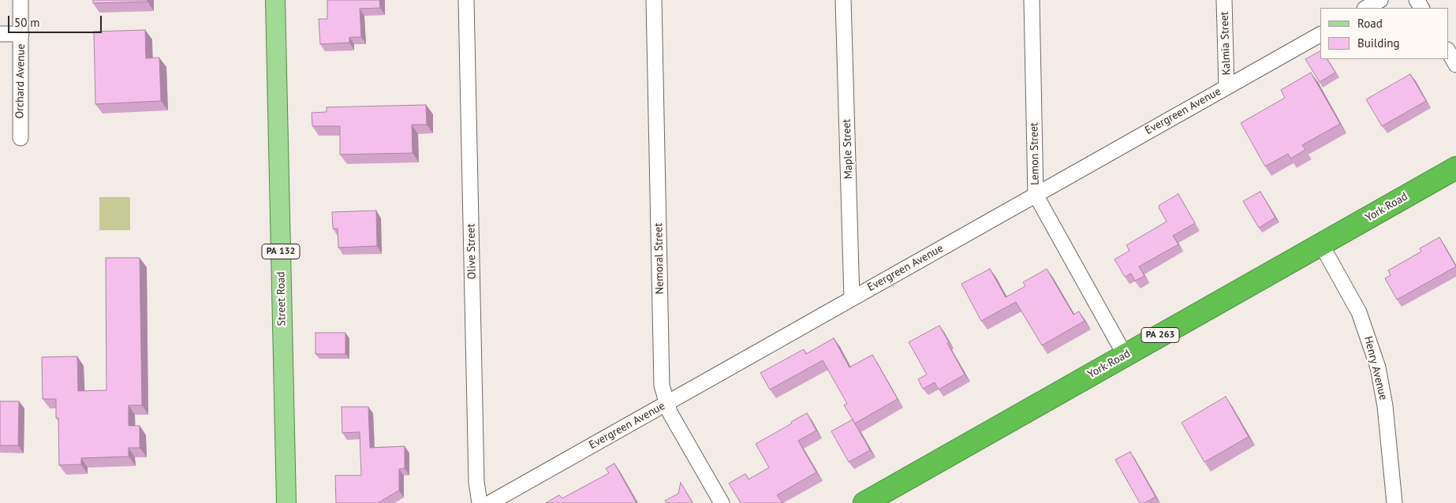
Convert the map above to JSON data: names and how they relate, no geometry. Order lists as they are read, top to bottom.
{
  "streets": {
    "highway": ["York Road", "PA 263"],
    "main road": ["PA 132", "Street Road"],
    "street": [
      "Kalmia Street",
      "Orchard Avenue",
      "Evergreen Avenue",
      "Maple Street",
      "Lemon Street",
      "Olive Street",
      "Nemoral Street",
      "Henry Avenue"
    ]
  },
  "crossings": [
    ["Kalmia Street", "Evergreen Avenue"],
    ["Evergreen Avenue", "Maple Street"],
    ["Evergreen Avenue", "Lemon Street"],
    ["Evergreen Avenue", "Nemoral Street"],
    ["Lemon Street", "York Road"],
    ["York Road", "Henry Avenue"]
  ],
  "legend": ["Road", "Building"],
  "scale_bar": "50 m"
}
